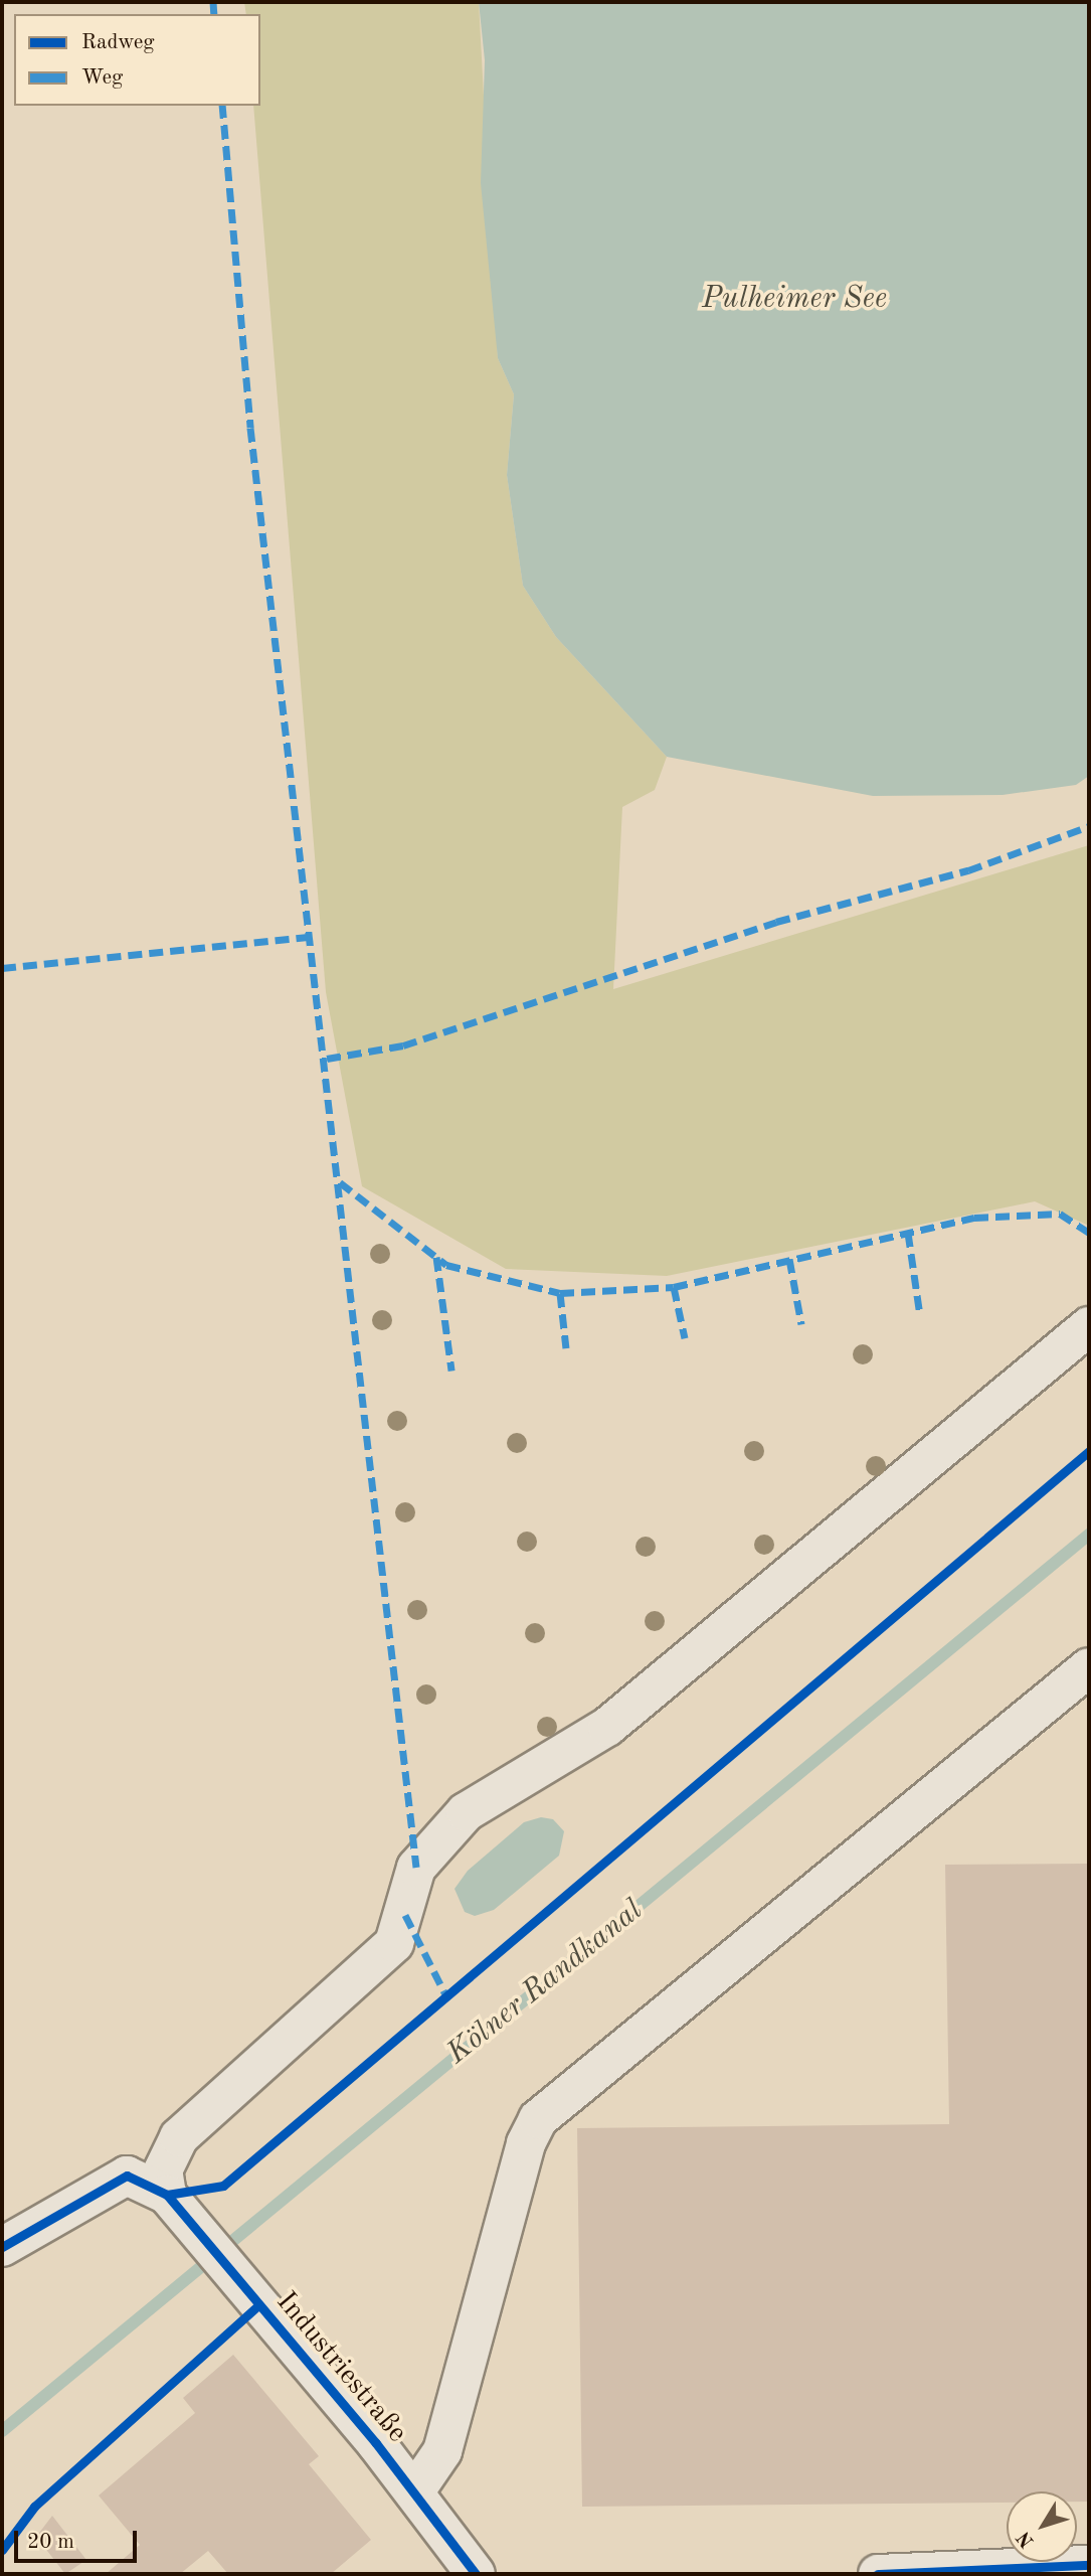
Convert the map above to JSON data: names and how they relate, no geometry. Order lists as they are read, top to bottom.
{
  "streets": {
    "street": ["Industriestraße"]
  },
  "water": ["Pulheimer See", "Kölner Randkanal"],
  "legend": ["Radweg", "Weg"],
  "scale_bar": "20 m",
  "north": "bottom left"
}
